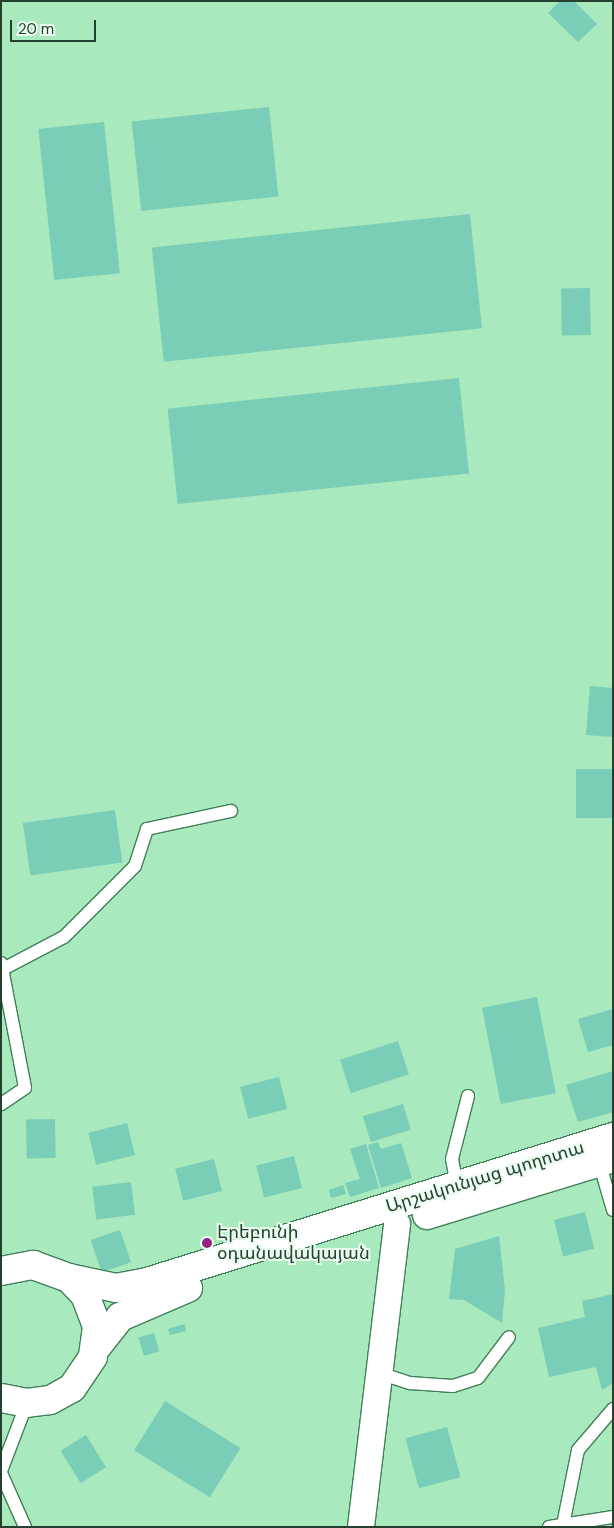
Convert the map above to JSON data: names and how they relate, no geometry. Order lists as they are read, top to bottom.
{
  "streets": {
    "street": ["Արշակունյաց պողոտա"]
  },
  "places": ["Էրեբունի օդանավակայան"],
  "scale_bar": "20 m"
}
